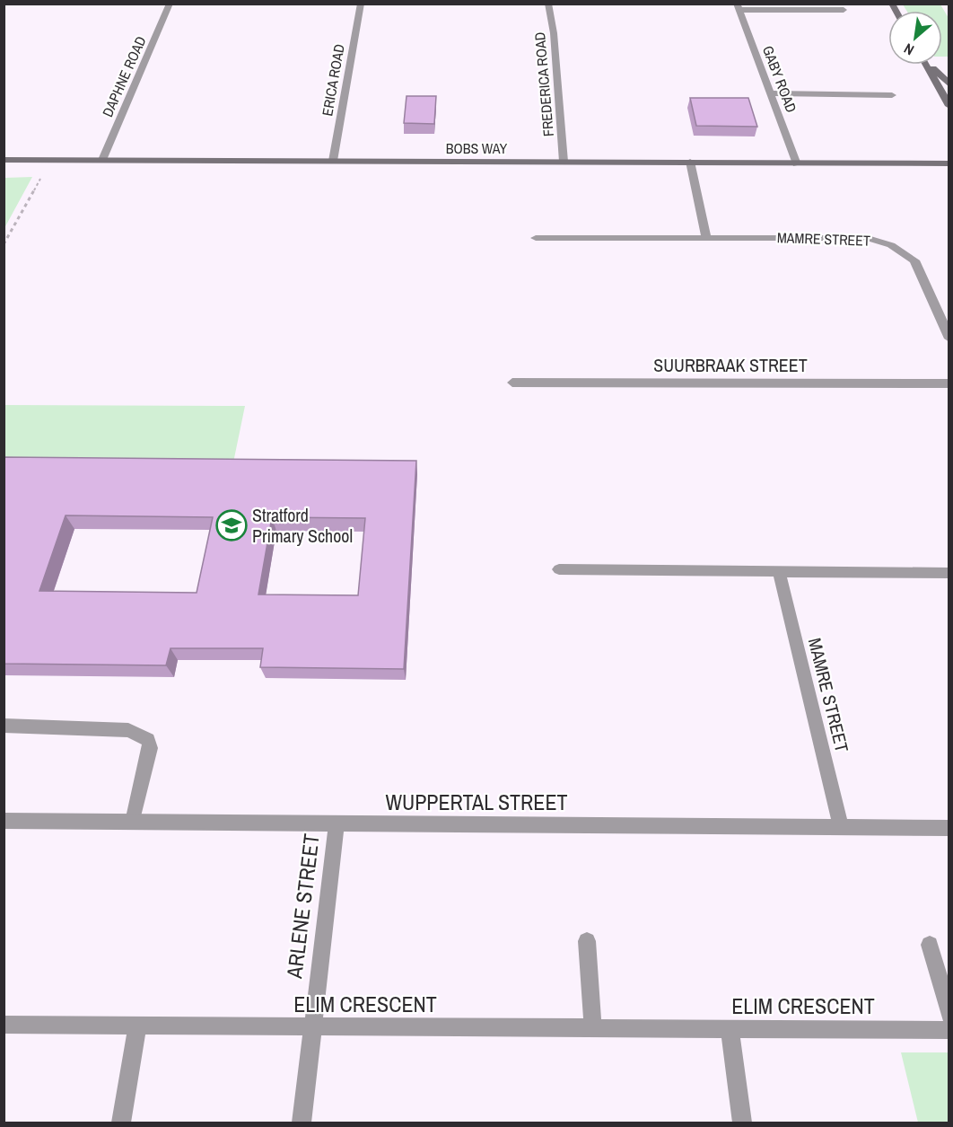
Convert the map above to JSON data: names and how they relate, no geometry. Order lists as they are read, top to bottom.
{
  "streets": {
    "street": [
      "DAPHNE ROAD",
      "GABY ROAD",
      "ERICA ROAD",
      "FREDERICA ROAD",
      "BOBS WAY",
      "MAMRE STREET",
      "SUURBRAAK STREET",
      "WUPPERTAL STREET",
      "ARLENE STREET",
      "ELIM CRESCENT"
    ]
  },
  "crossings": [
    ["DAPHNE ROAD", "BOBS WAY"],
    ["GABY ROAD", "BOBS WAY"],
    ["ERICA ROAD", "BOBS WAY"],
    ["FREDERICA ROAD", "BOBS WAY"],
    ["MAMRE STREET", "WUPPERTAL STREET"],
    ["WUPPERTAL STREET", "ARLENE STREET"],
    ["ARLENE STREET", "ELIM CRESCENT"]
  ],
  "places": {
    "school or university": ["Stratford Primary School"]
  },
  "north": "bottom left"
}
